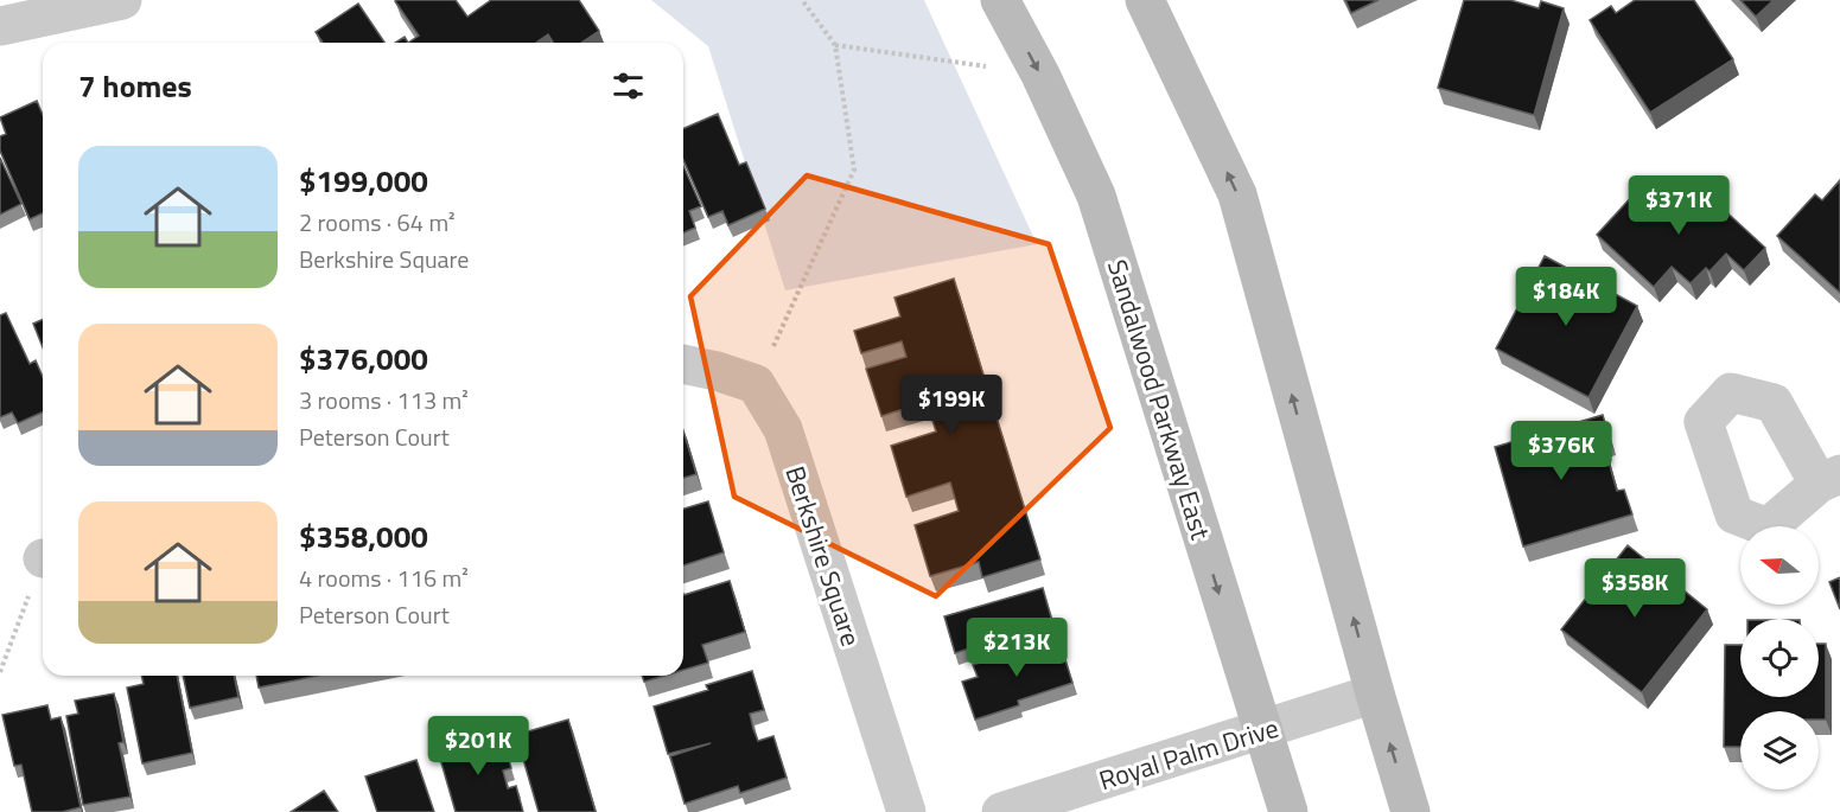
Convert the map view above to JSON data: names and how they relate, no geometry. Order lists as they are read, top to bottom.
{
  "streets": {
    "main road": ["Sandalwood Parkway East"],
    "street": ["Berkshire Square", "Royal Palm Drive"]
  },
  "crossings": [
    ["Sandalwood Parkway East", "Royal Palm Drive"]
  ],
  "north": "left",
  "page": {
    "heading": "7 homes",
    "list": [
      {
        "name": "$199,000",
        "note": "2 rooms · 64 m² · Berkshire Square"
      },
      {
        "name": "$376,000",
        "note": "3 rooms · 113 m² · Peterson Court"
      },
      {
        "name": "$358,000",
        "note": "4 rooms · 116 m² · Peterson Court"
      }
    ],
    "price": [
      "$371K",
      "$184K",
      "$199K",
      "$376K",
      "$358K",
      "$213K",
      "$201K"
    ]
  }
}
